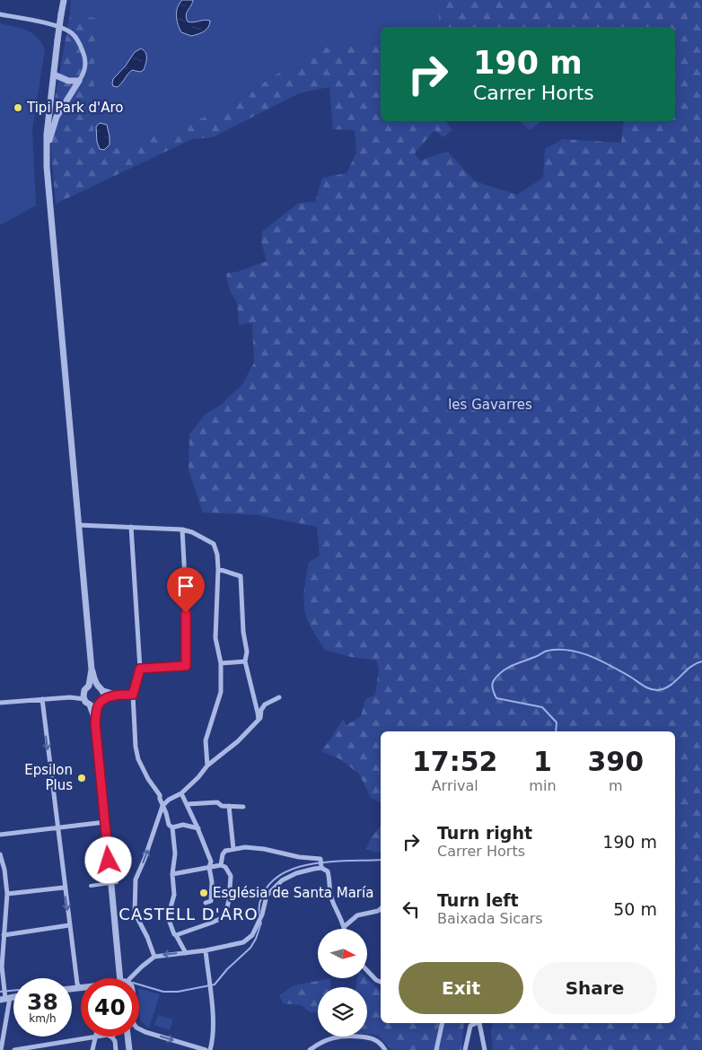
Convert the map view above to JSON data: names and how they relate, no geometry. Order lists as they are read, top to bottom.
{
  "districts": ["CASTELL D'ARO"],
  "parks": ["les Gavarres"],
  "places": ["Tipi Park d'Aro", "Epsilon Plus", "Església de Santa María"],
  "north": "right",
  "page": {
    "turn": ["190 m", "Carrer Horts"],
    "eta": [
      "17:52",
      "Arrival",
      "1",
      "min",
      "390",
      "m"
    ],
    "list": [
      {
        "name": "Turn right",
        "note": "Carrer Horts",
        "value": "190 m"
      },
      {
        "name": "Turn left",
        "note": "Baixada Sicars",
        "value": "50 m"
      }
    ],
    "buttons": ["Exit", "Share"],
    "speed": "38 km/h",
    "limit": "40"
  }
}
